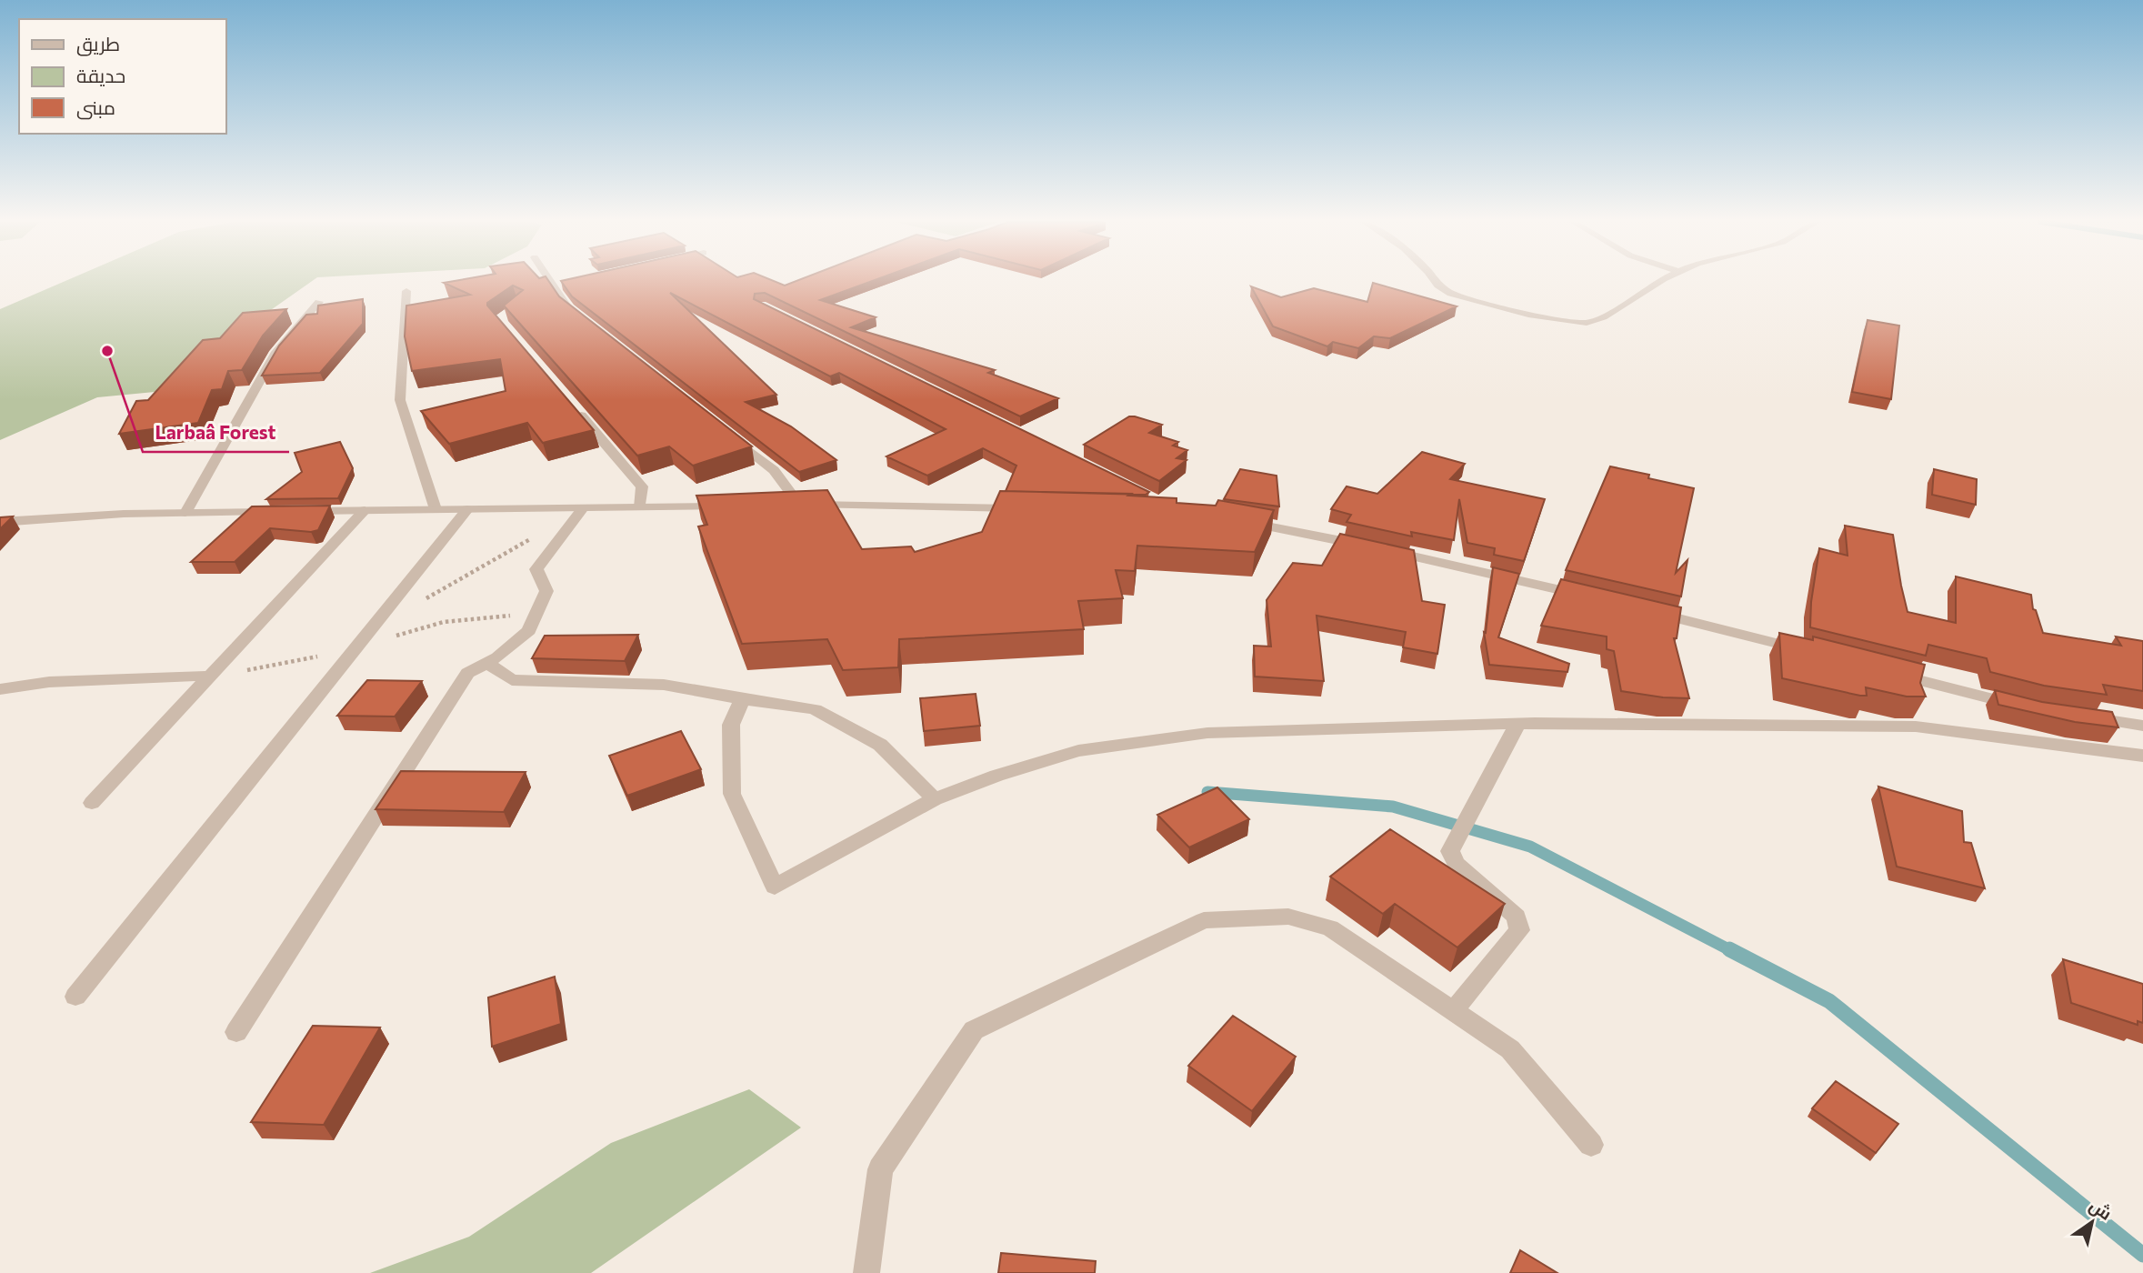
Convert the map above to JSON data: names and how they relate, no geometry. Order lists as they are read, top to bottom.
{
  "places": ["Larbaâ Forest"],
  "legend": ["طريق", "حديقة", "مبنى"],
  "north": "top right"
}
